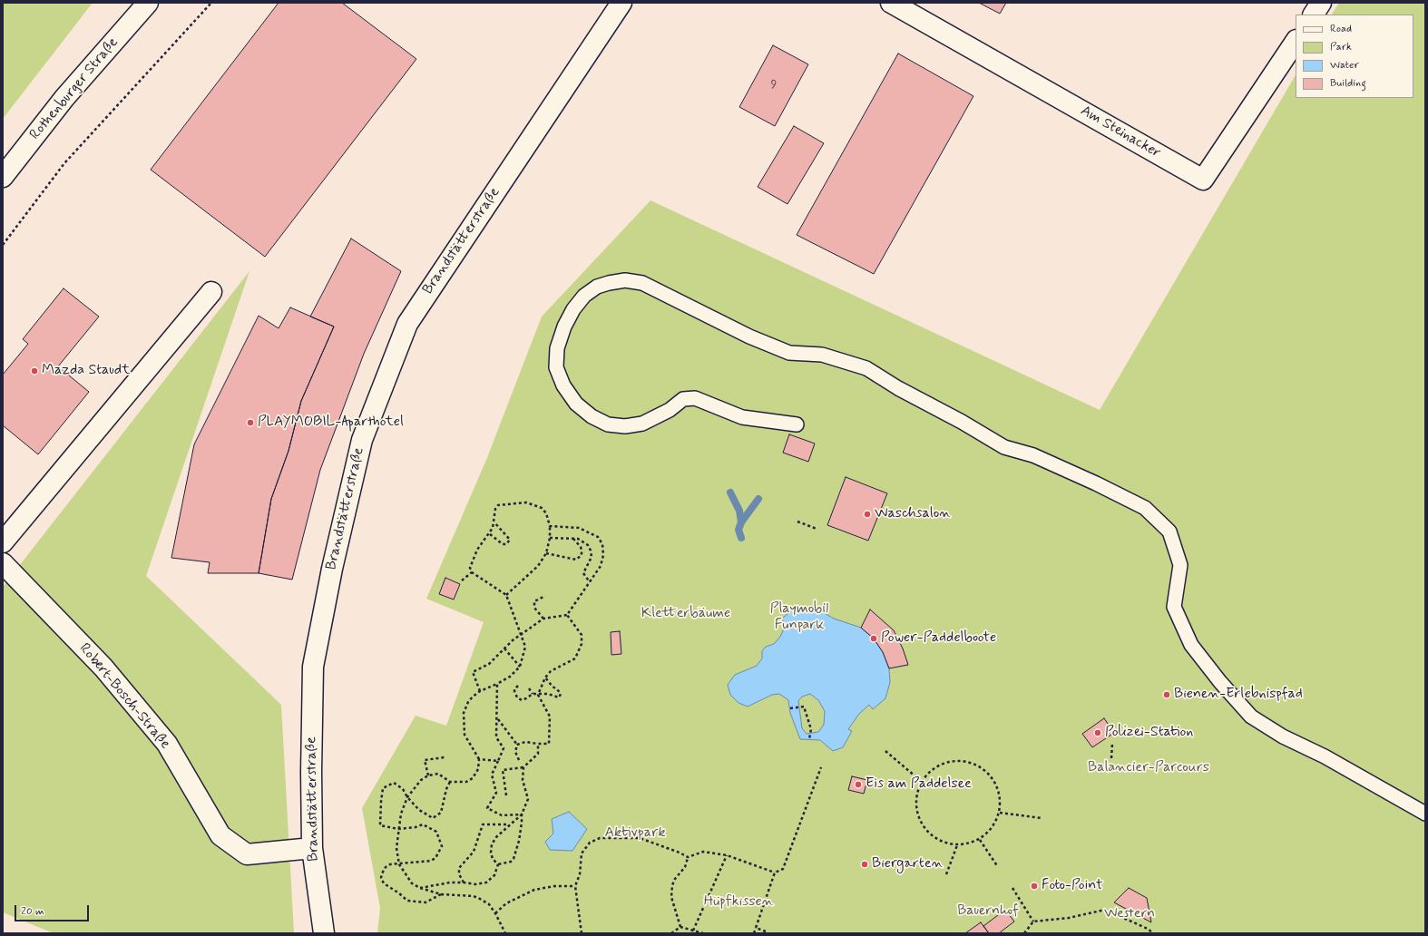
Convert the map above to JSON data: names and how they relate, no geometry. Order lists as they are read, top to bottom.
{
  "streets": {
    "street": [
      "Rothenburger Straße",
      "Am Steinacker",
      "Brandstätterstraße",
      "Robert-Bosch-Straße"
    ]
  },
  "crossings": [
    ["Brandstätterstraße", "Robert-Bosch-Straße"]
  ],
  "parks": [
    "Playmobil Funpark",
    "Kletterbäume",
    "Balancier-Parcours",
    "Aktivpark",
    "Hüpfkissen",
    "Bauernhof",
    "Western"
  ],
  "places": [
    "Mazda Staudt",
    "PLAYMOBIL-Aparthotel",
    "Waschsalon",
    "Power-Paddelboote",
    "Bienen-Erlebnispfad",
    "Polizei-Station",
    "Eis am Paddelsee",
    "Biergarten",
    "Foto-Point"
  ],
  "house_numbers": ["9"],
  "legend": [
    "Road",
    "Park",
    "Water",
    "Building"
  ],
  "scale_bar": "20 m"
}
